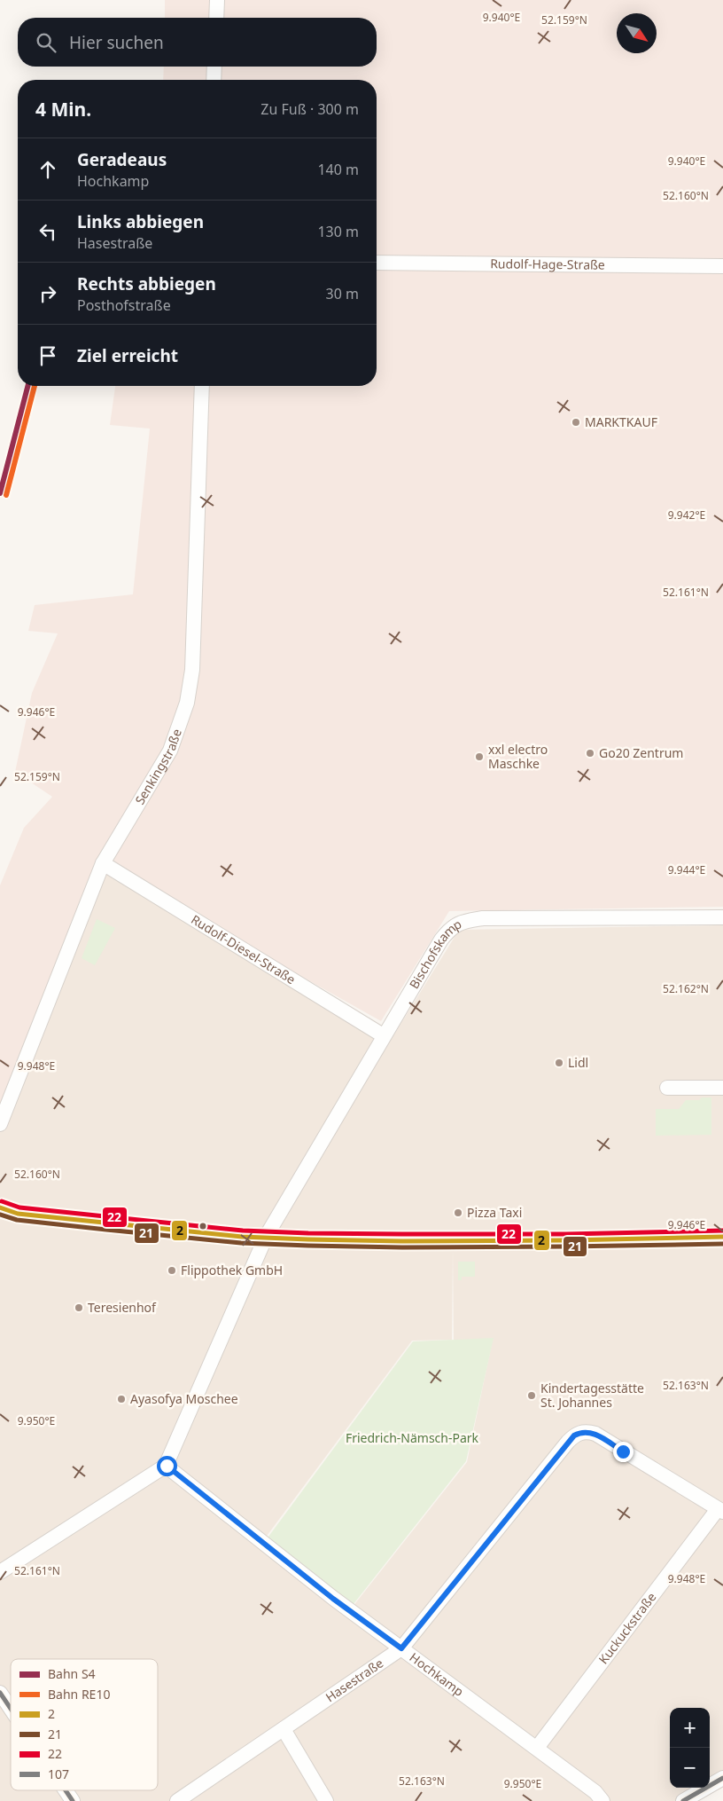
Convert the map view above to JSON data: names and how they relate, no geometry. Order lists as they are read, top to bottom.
{
  "streets": {
    "street": [
      "Rudolf-Hage-Straße",
      "Senkingstraße",
      "Rudolf-Diesel-Straße",
      "Bischofskamp",
      "Kuckuckstraße",
      "Hochkamp",
      "Hasestraße"
    ]
  },
  "crossings": [
    ["Senkingstraße", "Rudolf-Diesel-Straße"],
    ["Rudolf-Diesel-Straße", "Bischofskamp"],
    ["Bischofskamp", "Hochkamp"],
    ["Kuckuckstraße", "Hochkamp"],
    ["Kuckuckstraße", "Hasestraße"],
    ["Hochkamp", "Hasestraße"]
  ],
  "parks": ["Friedrich-Nämsch-Park"],
  "places": [
    "MARKTKAUF",
    "Go20 Zentrum",
    "xxl electro Maschke",
    "Lidl",
    "Pizza Taxi",
    "Flippothek GmbH",
    "Teresienhof",
    "Kindertagesstätte St. Johannes",
    "Ayasofya Moschee"
  ],
  "lines": [
    "rail line S4",
    "rail line RE10",
    "transit line 22",
    "transit line 2",
    "transit line 21",
    "transit line 107"
  ],
  "legend": [
    "Bahn S4",
    "Bahn RE10",
    "2",
    "21",
    "22",
    "107"
  ],
  "north": "bottom right",
  "page": {
    "search": "Hier suchen",
    "heading": ["4 Min.", "Zu Fuß · 300 m"],
    "list": [
      ["Geradeaus", "Hochkamp", "140 m"],
      ["Links abbiegen", "Hasestraße", "130 m"],
      ["Rechts abbiegen", "Posthofstraße", "30 m"],
      "Ziel erreicht"
    ],
    "map_buttons": ["+", "−"]
  },
  "coordinates": [
    "9.940°E",
    "52.159°N",
    "52.160°N",
    "9.942°E",
    "52.161°N",
    "9.946°E",
    "9.944°E",
    "52.162°N",
    "9.948°E",
    "52.163°N",
    "9.950°E"
  ]
}
